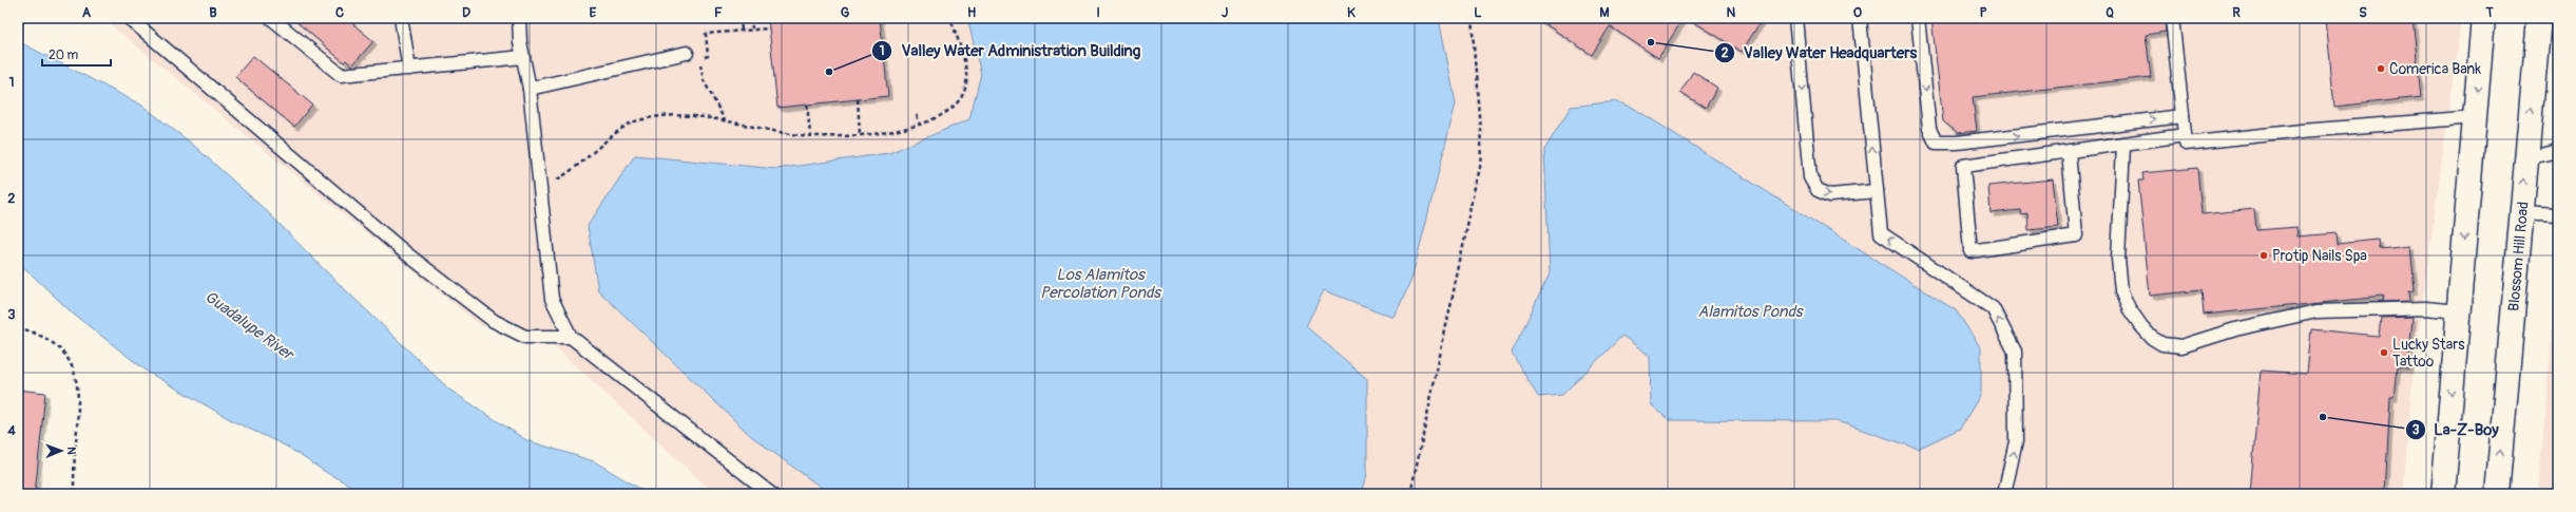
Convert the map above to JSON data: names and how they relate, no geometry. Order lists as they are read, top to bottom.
{
  "streets": {
    "main road": ["Blossom Hill Road"]
  },
  "water": ["Los Alamitos Percolation Ponds", "Alamitos Ponds", "Guadalupe River"],
  "places": [
    "Valley Water Headquarters",
    "Comerica Bank",
    "Valley Water Administration Building",
    "Protip Nails Spa",
    "Lucky Stars Tattoo",
    "La-Z-Boy"
  ],
  "scale_bar": "20 m",
  "north": "right",
  "grid": {
    "columns": [
      "A",
      "B",
      "C",
      "D",
      "E",
      "F",
      "G",
      "H",
      "I",
      "J",
      "K",
      "L",
      "M",
      "N",
      "O",
      "P",
      "Q",
      "R",
      "S",
      "T"
    ],
    "rows": [
      "1",
      "2",
      "3",
      "4"
    ]
  }
}
